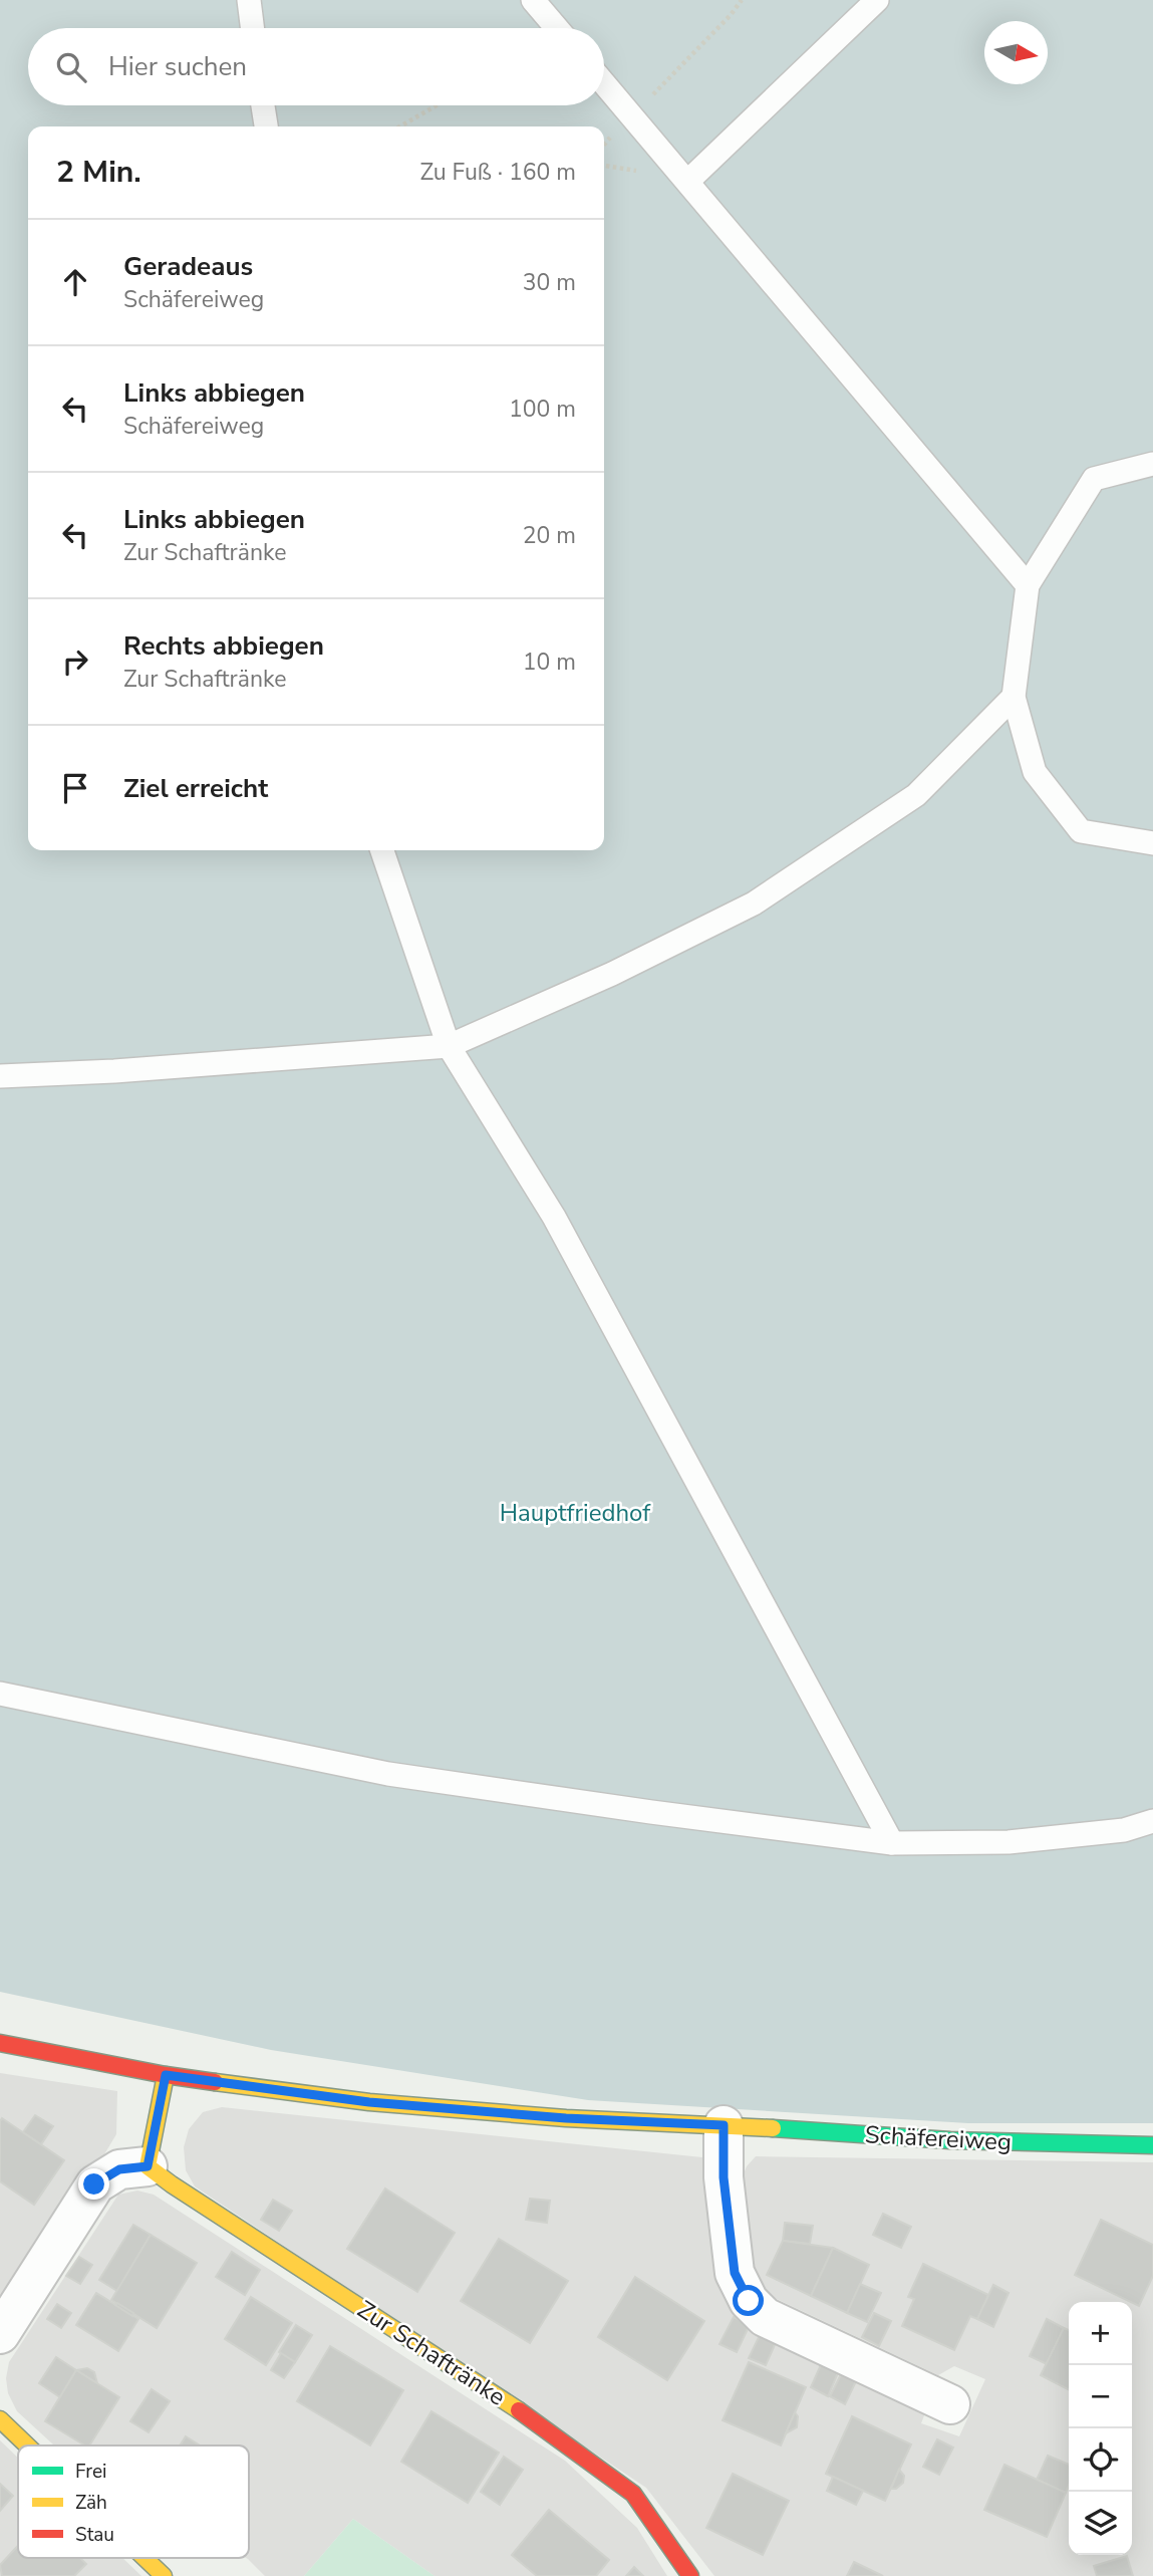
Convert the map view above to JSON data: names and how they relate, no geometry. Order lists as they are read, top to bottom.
{
  "streets": {
    "street": ["Schäfereiweg", "Zur Schaftränke"]
  },
  "parks": ["Hauptfriedhof"],
  "legend": ["Frei", "Zäh", "Stau"],
  "north": "right",
  "page": {
    "search": "Hier suchen",
    "heading": ["2 Min.", "Zu Fuß · 160 m"],
    "list": [
      ["Geradeaus", "Schäfereiweg", "30 m"],
      ["Links abbiegen", "Schäfereiweg", "100 m"],
      ["Links abbiegen", "Zur Schaftränke", "20 m"],
      ["Rechts abbiegen", "Zur Schaftränke", "10 m"],
      "Ziel erreicht"
    ],
    "map_buttons": ["+", "−"]
  }
}
